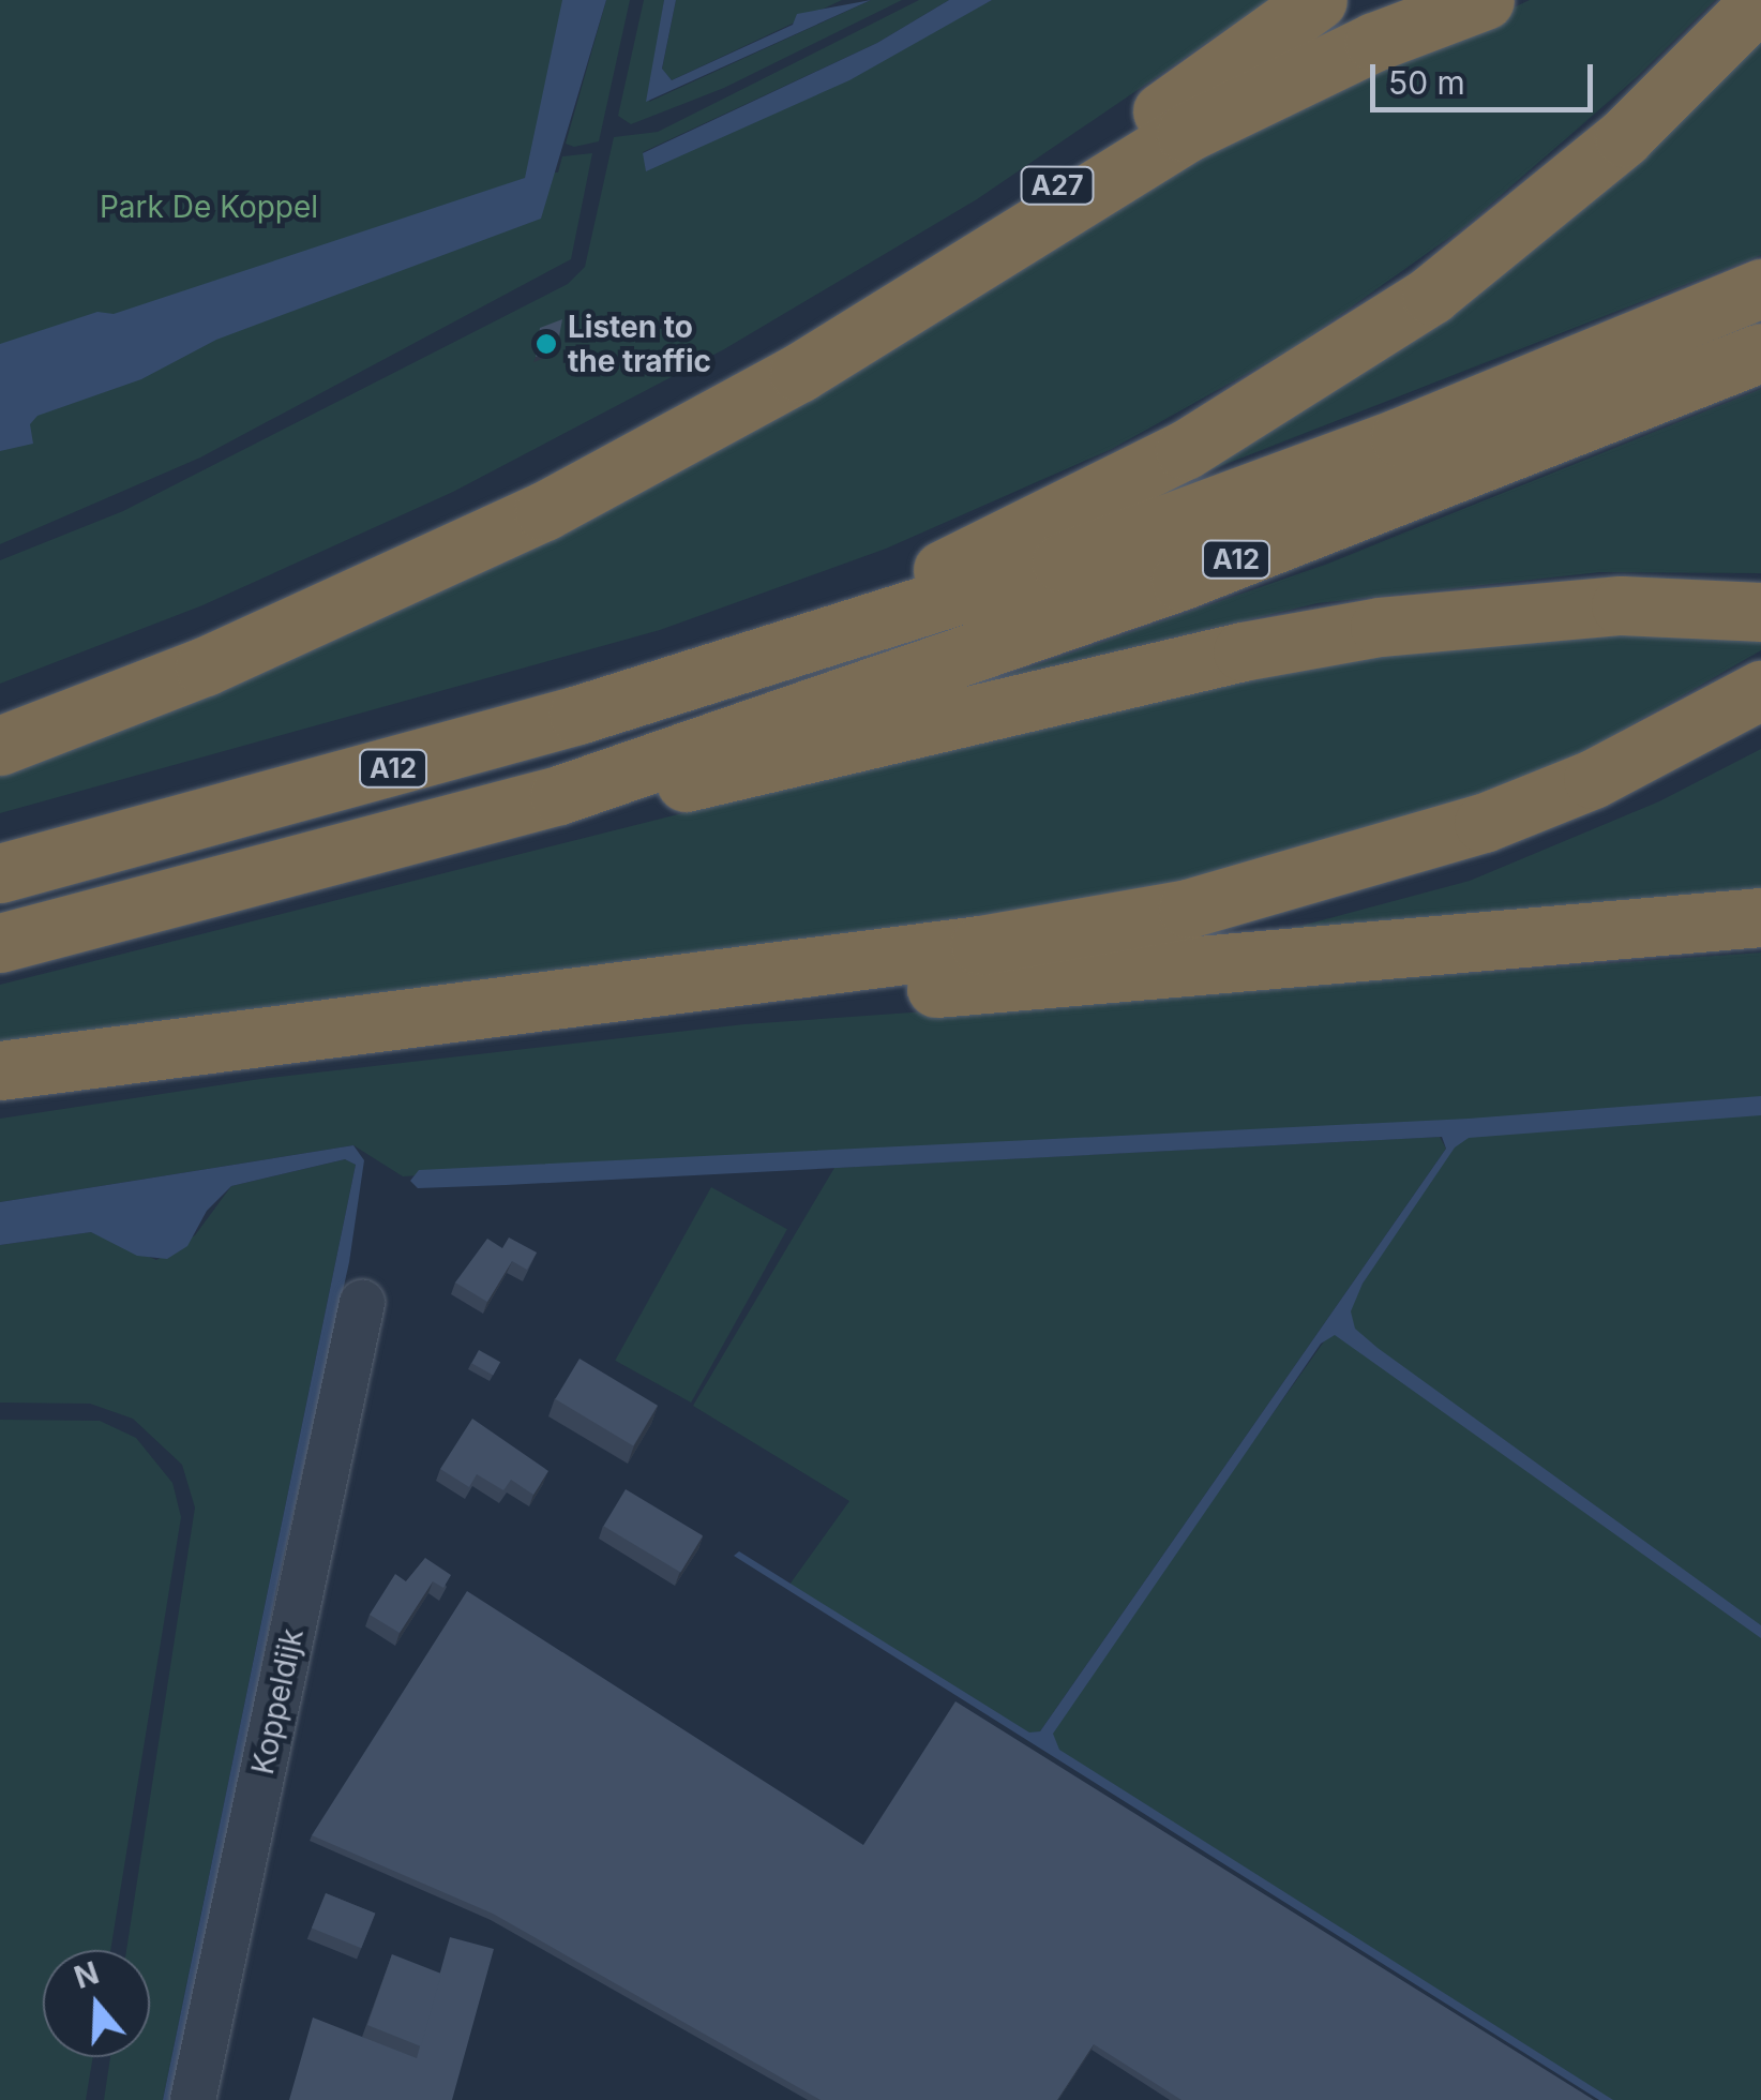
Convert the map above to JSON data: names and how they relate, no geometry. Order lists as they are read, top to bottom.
{
  "streets": {
    "highway": ["A27", "A12"],
    "street": ["Koppeldijk"]
  },
  "parks": ["Park De Koppel"],
  "places": ["Listen to the traffic"],
  "scale_bar": "50 m",
  "north": "top"
}
